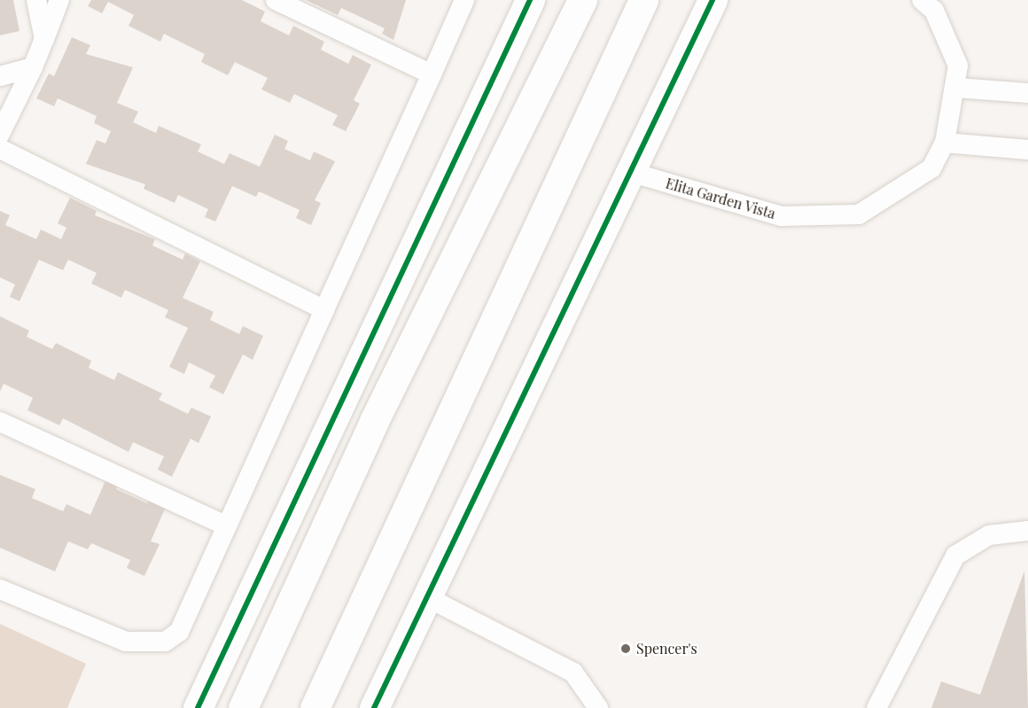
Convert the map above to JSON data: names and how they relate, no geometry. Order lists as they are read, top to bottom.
{
  "streets": {
    "lane": ["Elita Garden Vista"]
  },
  "places": ["Spencer's"]
}
